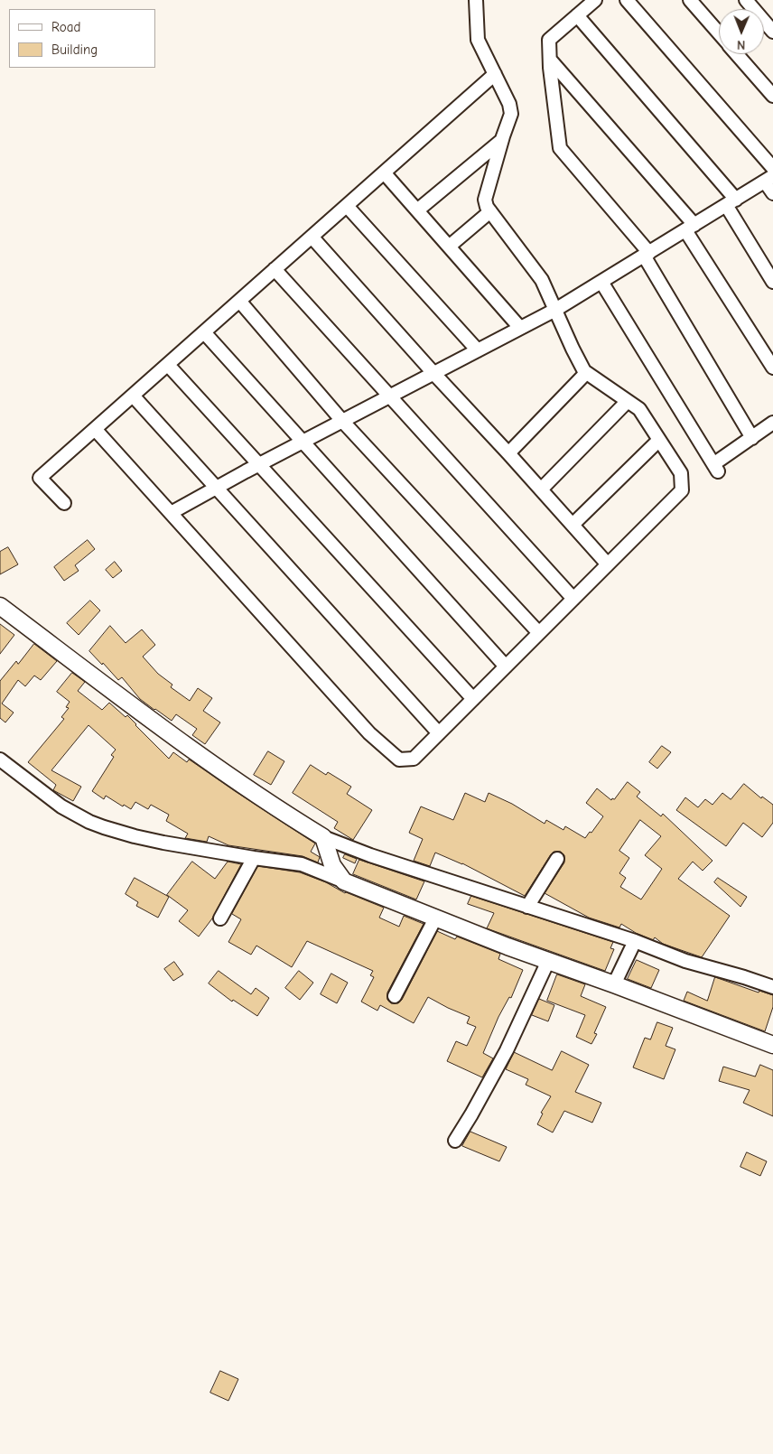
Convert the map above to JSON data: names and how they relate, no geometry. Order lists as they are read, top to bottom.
{
  "legend": ["Road", "Building"],
  "north": "bottom"
}
